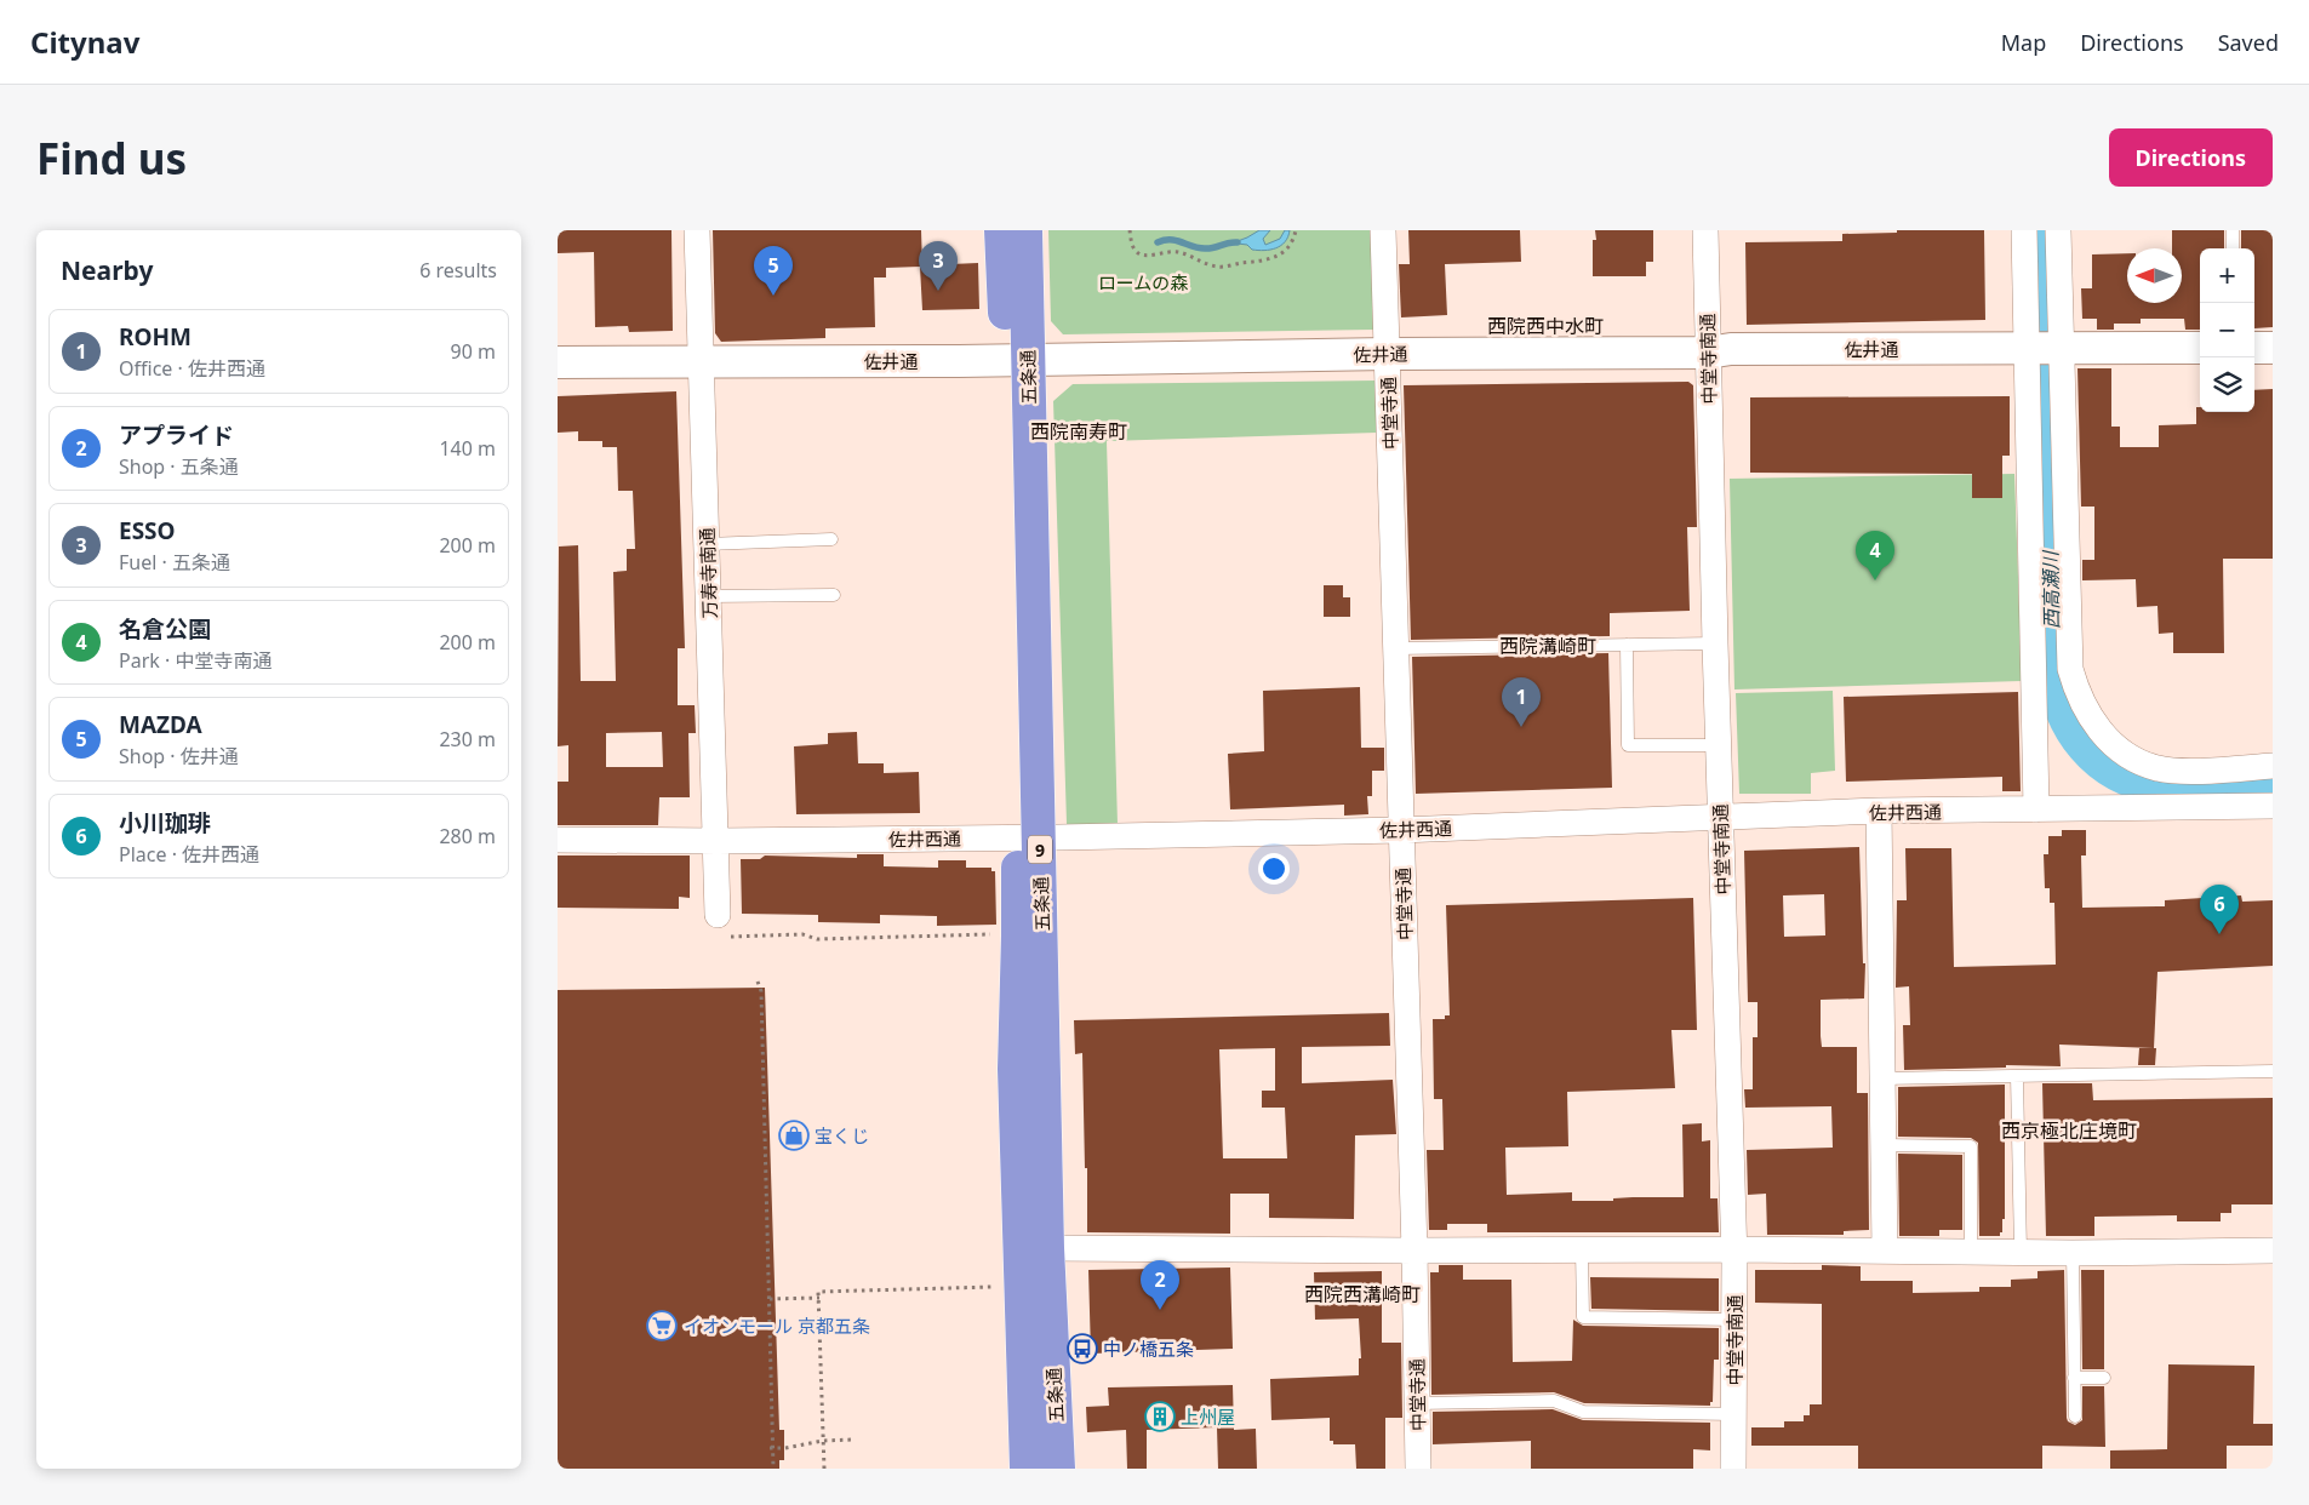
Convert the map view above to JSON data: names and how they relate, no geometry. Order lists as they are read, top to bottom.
{
  "streets": {
    "highway": ["五条通", "9"],
    "street": [
      "佐井通",
      "中堂寺南通",
      "中堂寺通",
      "万寿寺南通",
      "佐井西通"
    ]
  },
  "crossings": [
    ["佐井通", "中堂寺南通"],
    ["佐井通", "五条通"],
    ["佐井通", "中堂寺通"],
    ["佐井通", "万寿寺南通"],
    ["中堂寺南通", "佐井西通"],
    ["五条通", "佐井西通"],
    ["中堂寺通", "佐井西通"],
    ["万寿寺南通", "佐井西通"]
  ],
  "districts": [
    "西院西中水町",
    "西院南寿町",
    "西院溝崎町",
    "西京極北庄境町",
    "西院西溝崎町"
  ],
  "water": ["西高瀬川"],
  "parks": ["ロームの森"],
  "places": {
    "shop": ["宝くじ"],
    "supermarket": ["イオンモール 京都五条"],
    "bus stop": ["中ノ橋五条"],
    "building": ["上州屋"]
  },
  "north": "left",
  "page": {
    "header": "Citynav",
    "nav": ["Map", "Directions", "Saved"],
    "buttons": "Directions",
    "title": "Find us",
    "heading": ["Nearby", "6 results"],
    "pins": [
      "3",
      "5",
      "4",
      "1",
      "6",
      "2"
    ],
    "map_buttons": ["+", "−"],
    "list": [
      {
        "mark": "1",
        "name": "ROHM",
        "note": "Office · 佐井西通",
        "value": "90 m"
      },
      {
        "mark": "2",
        "name": "アプライド",
        "note": "Shop · 五条通",
        "value": "140 m"
      },
      {
        "mark": "3",
        "name": "ESSO",
        "note": "Fuel · 五条通",
        "value": "200 m"
      },
      {
        "mark": "4",
        "name": "名倉公園",
        "note": "Park · 中堂寺南通",
        "value": "200 m"
      },
      {
        "mark": "5",
        "name": "MAZDA",
        "note": "Shop · 佐井通",
        "value": "230 m"
      },
      {
        "mark": "6",
        "name": "小川珈琲",
        "note": "Place · 佐井西通",
        "value": "280 m"
      }
    ]
  }
}
